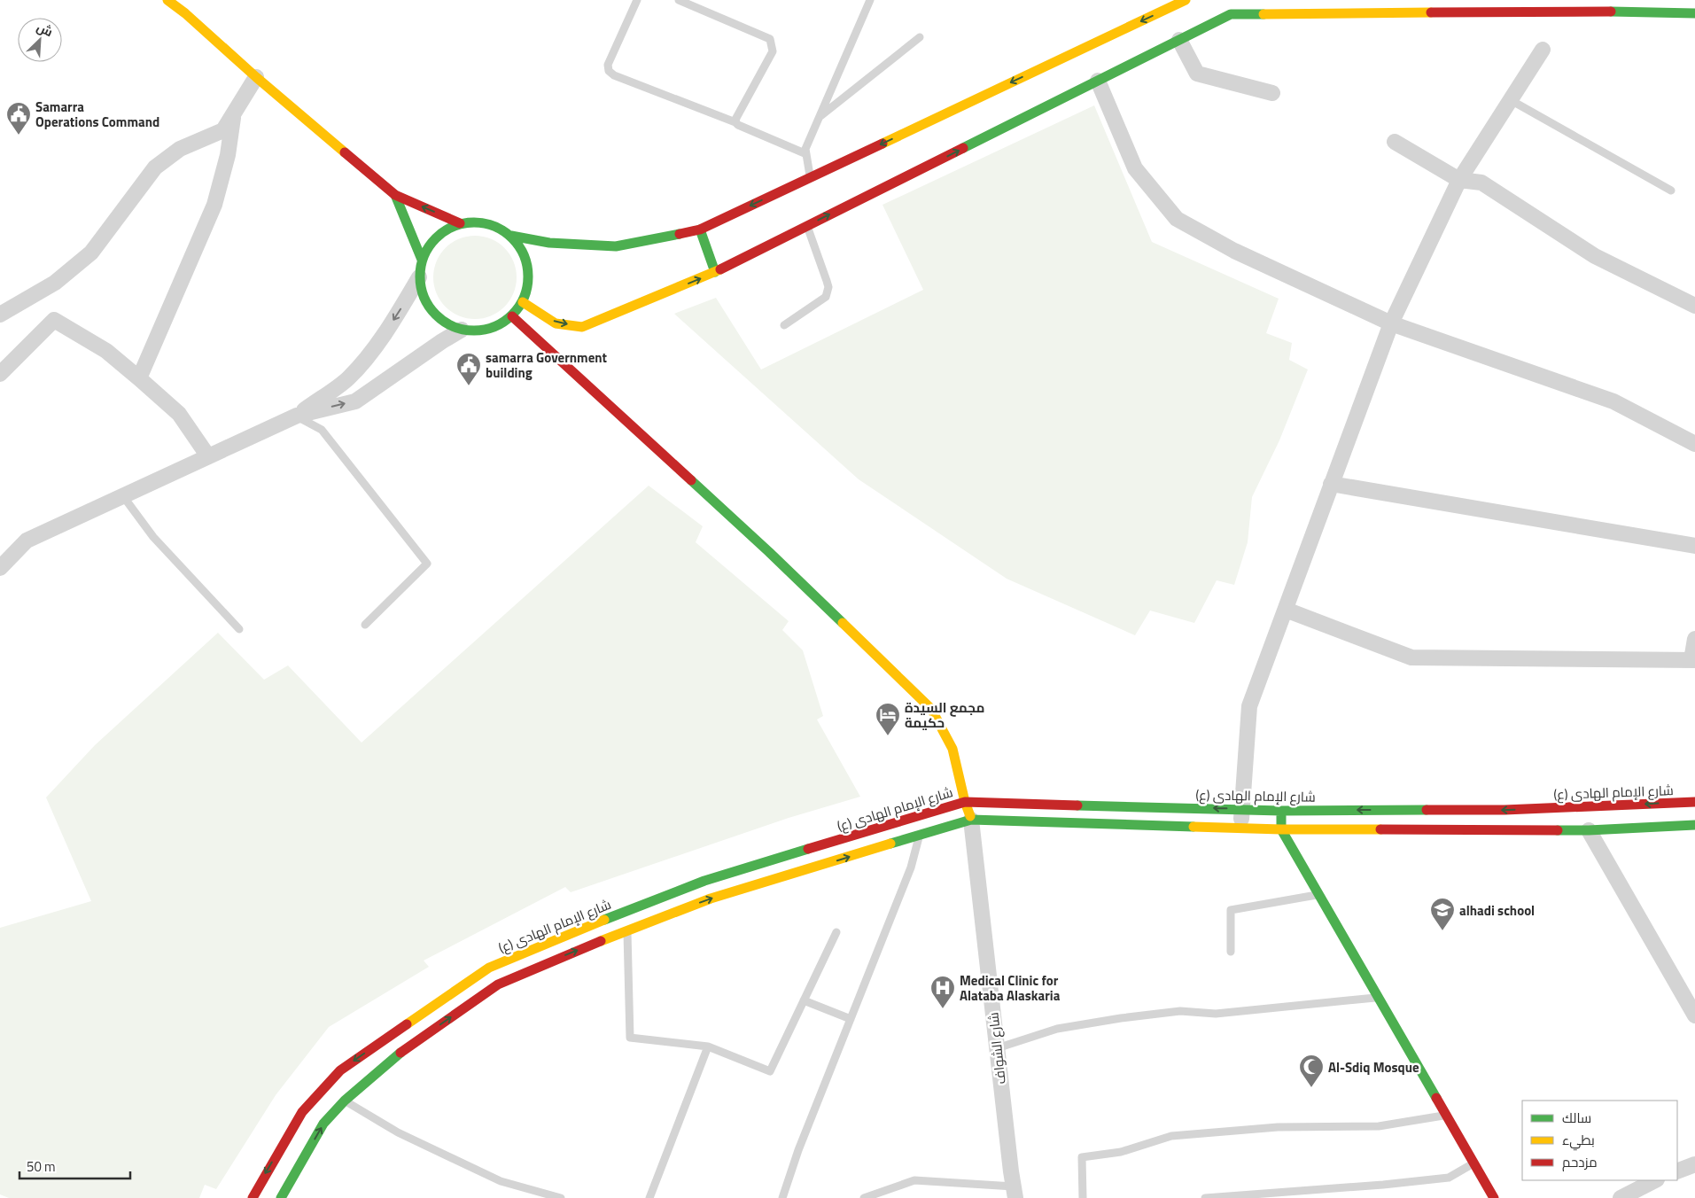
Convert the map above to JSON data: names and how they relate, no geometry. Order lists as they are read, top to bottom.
{
  "streets": {
    "main road": ["شارع الإمام الهادی (ع)"],
    "street": ["شارع الشواف"]
  },
  "places": {
    "public building": ["Samarra Operations Command", "samarra Government building"],
    "hotel": ["مجمع السيدة حكيمة"],
    "school or university": ["alhadi school"],
    "hospital": ["Medical Clinic for Alataba Alaskaria"],
    "mosque": ["Al-Sdiq Mosque"]
  },
  "legend": ["سالك", "بطيء", "مزدحم"],
  "scale_bar": "50 m",
  "north": "top right"
}
